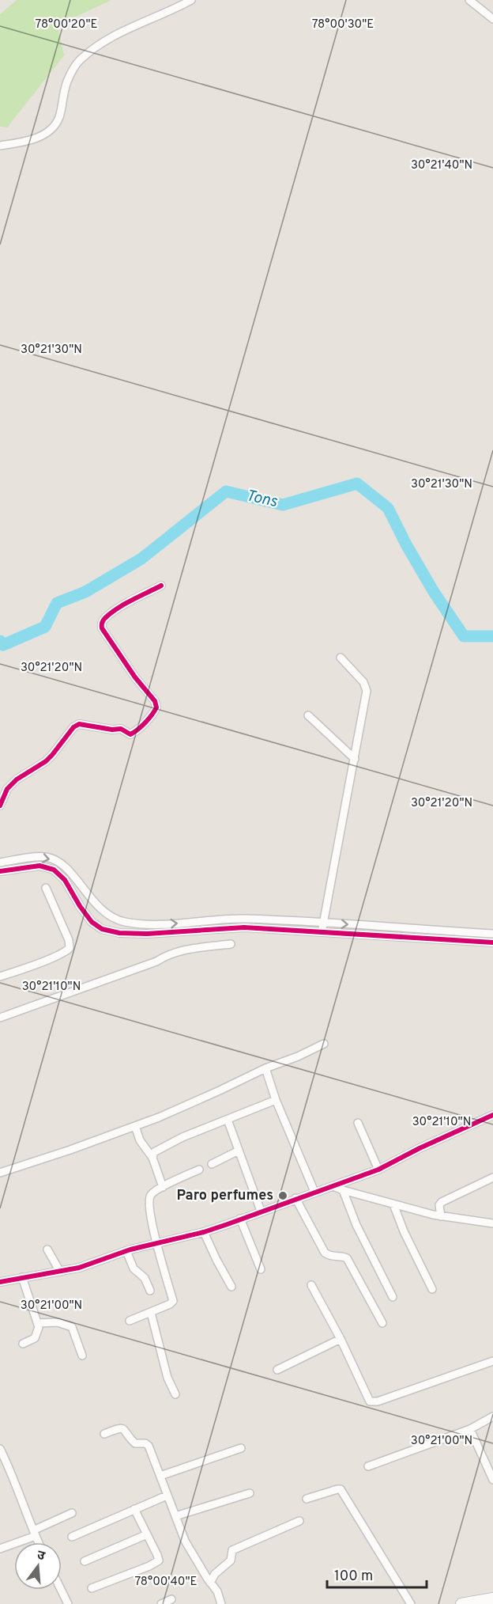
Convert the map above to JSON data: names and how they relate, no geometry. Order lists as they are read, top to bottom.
{
  "water": ["Tons"],
  "places": ["Paro perfumes"],
  "scale_bar": "100 m",
  "north": "top",
  "coordinates": [
    "78°00'20\"E",
    "78°00'30\"E",
    "30°21'40\"N",
    "30°21'30\"N",
    "30°21'20\"N",
    "30°21'10\"N",
    "30°21'00\"N",
    "78°00'40\"E"
  ]
}
